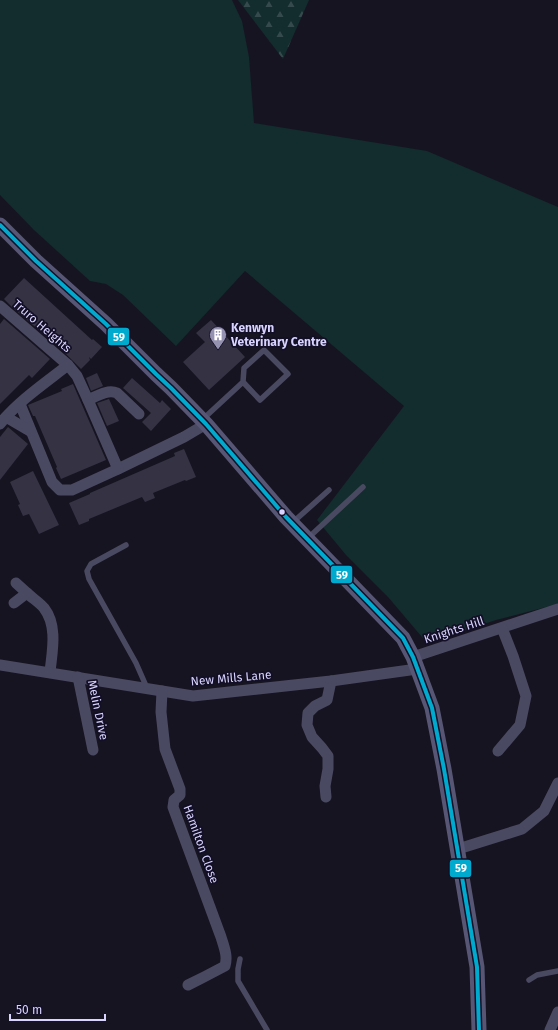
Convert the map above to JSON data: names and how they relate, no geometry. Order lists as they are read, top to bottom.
{
  "streets": {
    "street": [
      "Truro Heights",
      "Knights Hill",
      "New Mills Lane",
      "Melin Drive",
      "Hamilton Close"
    ]
  },
  "crossings": [
    ["Knights Hill", "New Mills Lane"],
    ["New Mills Lane", "Melin Drive"],
    ["New Mills Lane", "Hamilton Close"]
  ],
  "places": {
    "building": ["Kenwyn Veterinary Centre"]
  },
  "lines": ["transit line 59"],
  "scale_bar": "50 m"
}
